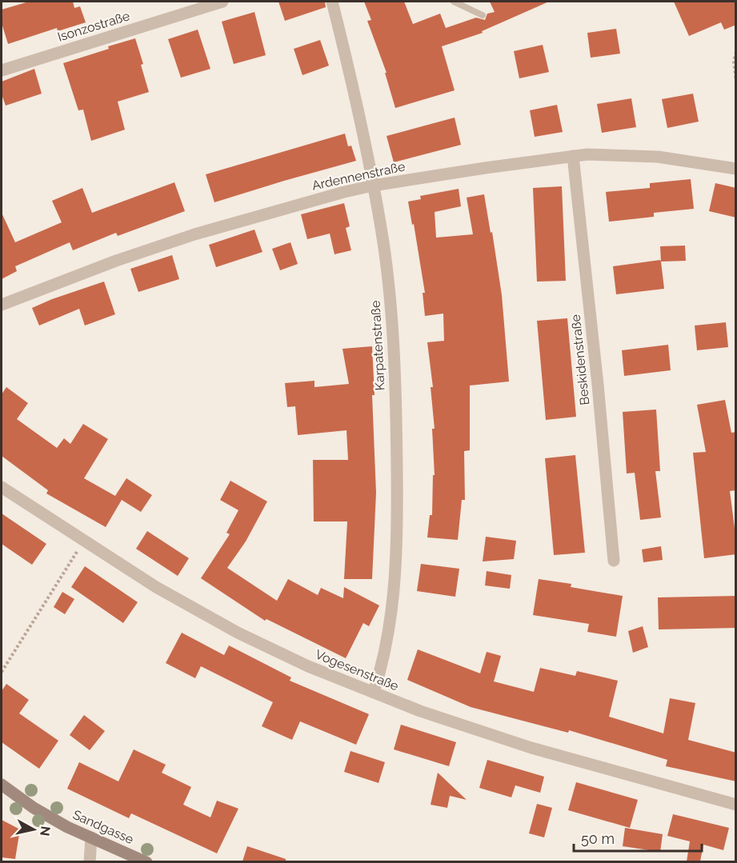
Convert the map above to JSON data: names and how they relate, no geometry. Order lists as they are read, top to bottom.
{
  "streets": {
    "street": [
      "Isonzostraße",
      "Ardennenstraße",
      "Karpatenstraße",
      "Beskidenstraße",
      "Vogesenstraße",
      "Sandgasse"
    ]
  },
  "crossings": [
    ["Ardennenstraße", "Karpatenstraße"],
    ["Ardennenstraße", "Beskidenstraße"],
    ["Karpatenstraße", "Vogesenstraße"]
  ],
  "scale_bar": "50 m",
  "north": "right"
}
